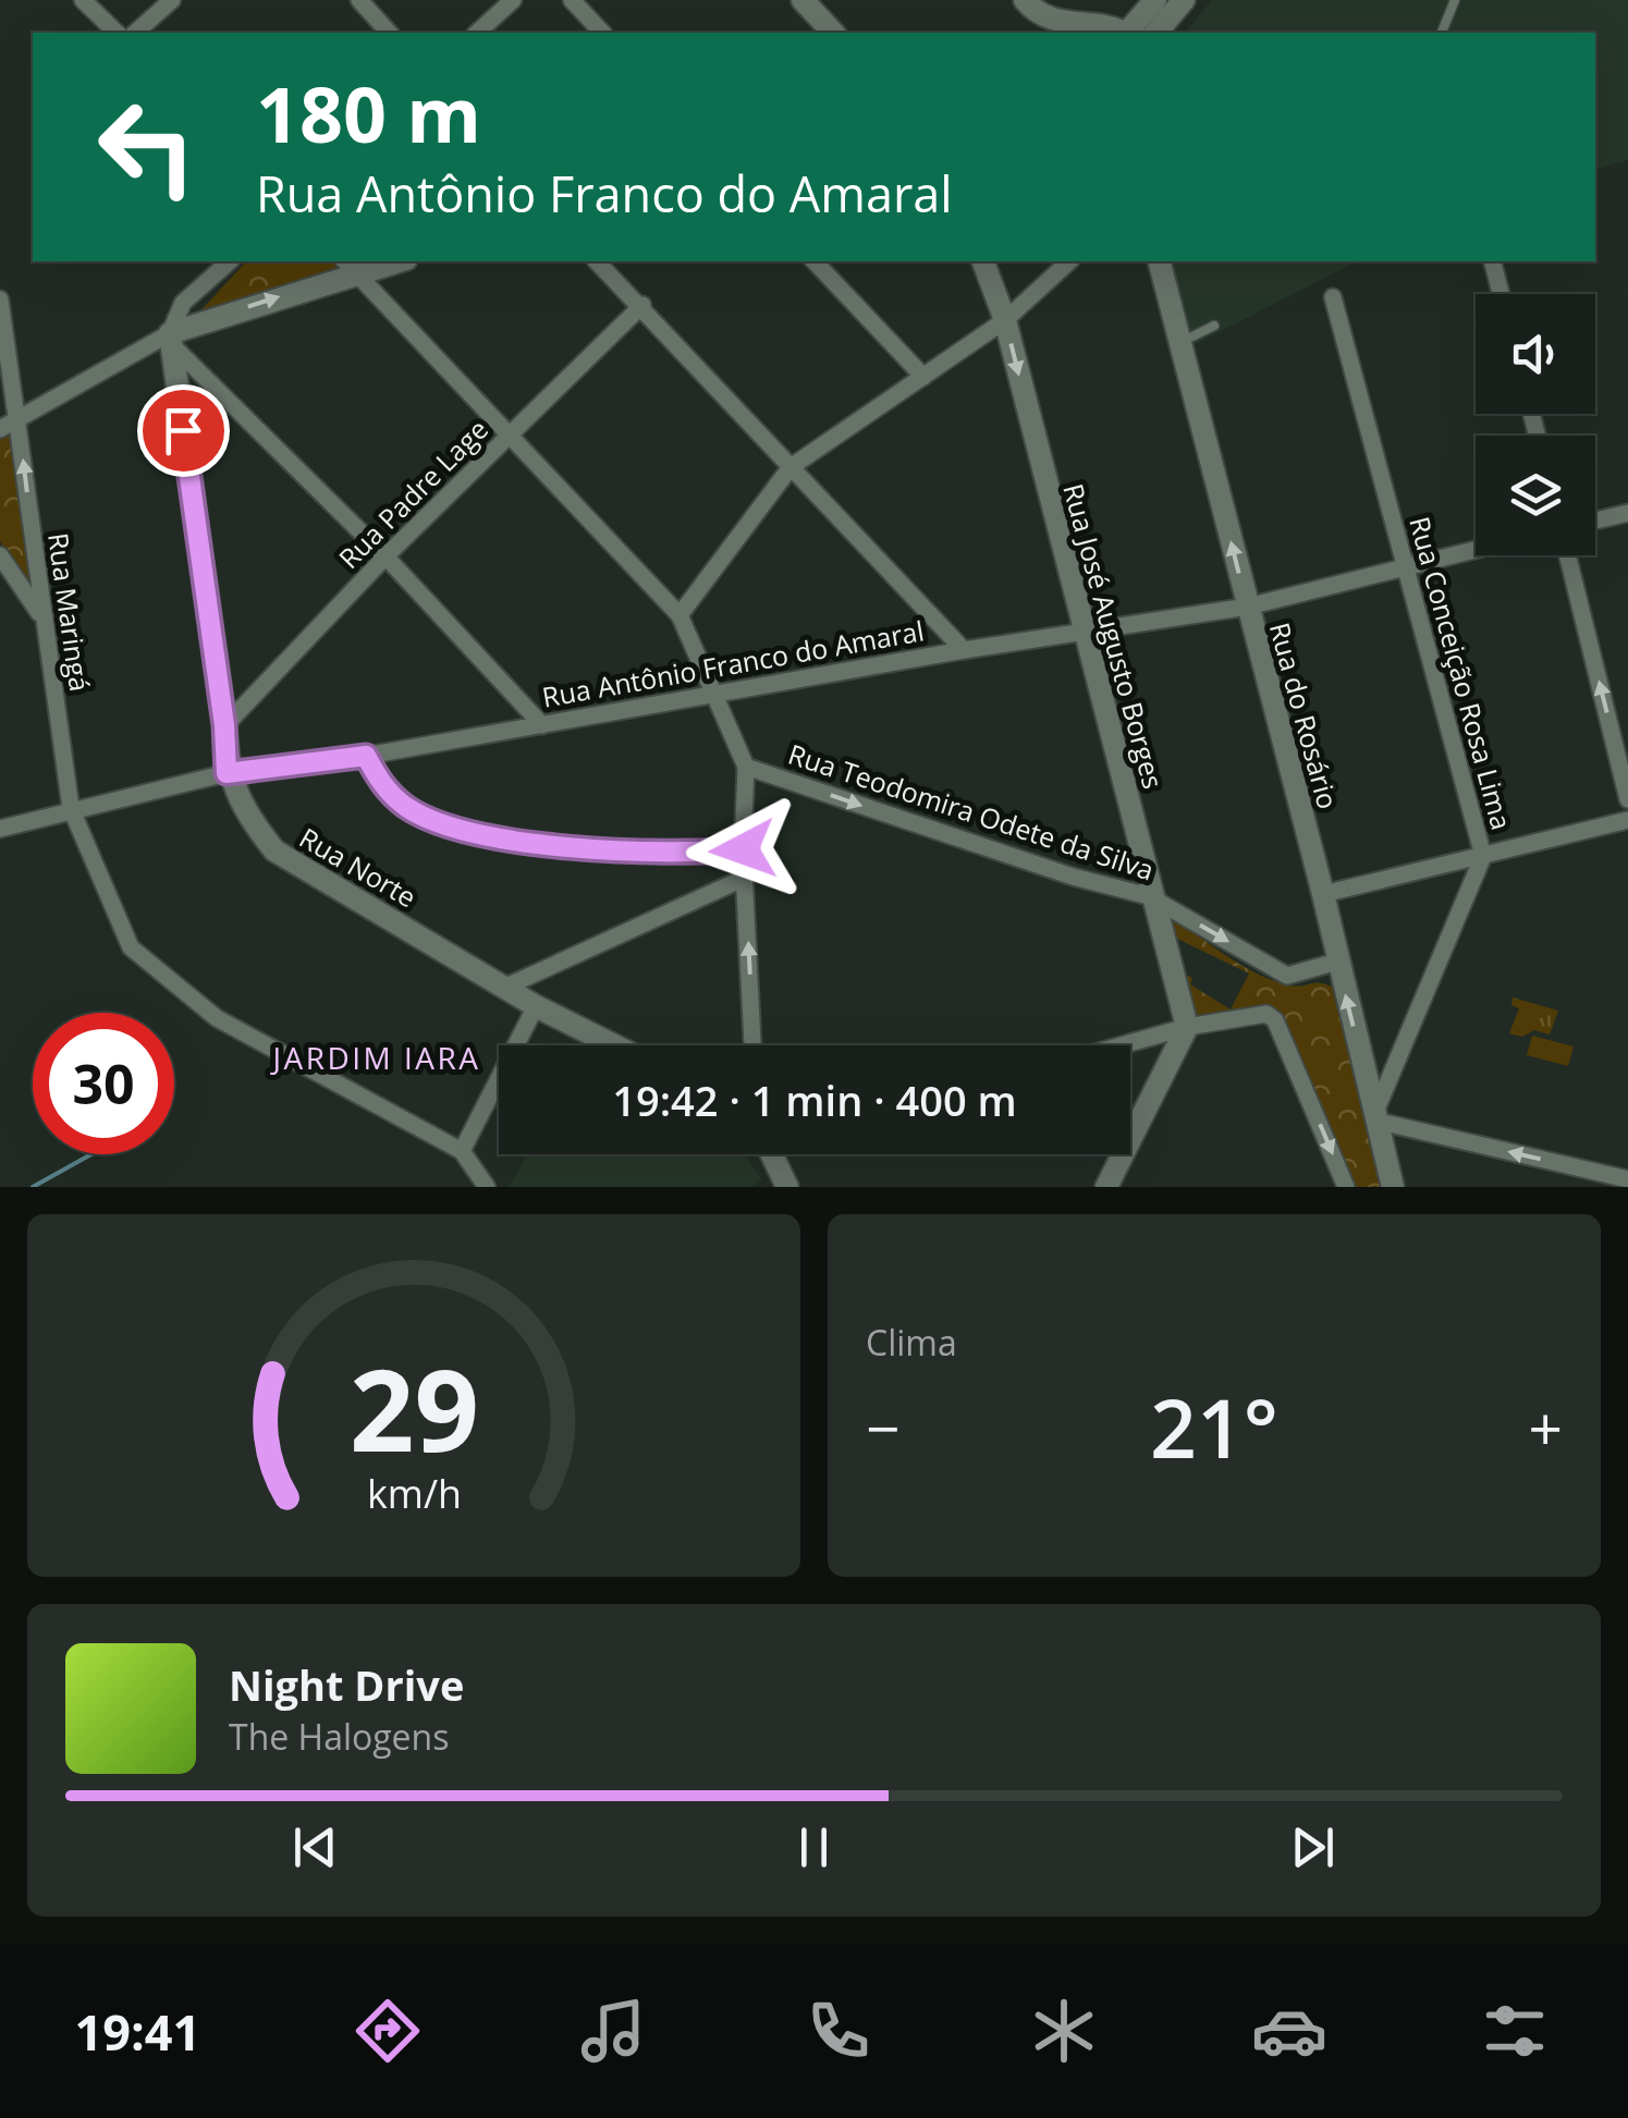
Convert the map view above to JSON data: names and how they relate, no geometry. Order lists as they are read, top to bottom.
{
  "streets": {
    "street": [
      "Rua Padre Lage",
      "Rua Maringá",
      "Rua José Augusto Borges",
      "Rua Antônio Franco do Amaral",
      "Rua Conceição Rosa Lima",
      "Rua do Rosário",
      "Rua Teodomira Odete da Silva",
      "Rua Norte"
    ]
  },
  "crossings": [
    ["Rua Padre Lage", "Rua Teodomira Odete da Silva"],
    ["Rua Padre Lage", "Rua Norte"],
    ["Rua Maringá", "Rua Antônio Franco do Amaral"],
    ["Rua José Augusto Borges", "Rua Antônio Franco do Amaral"],
    ["Rua José Augusto Borges", "Rua Teodomira Odete da Silva"],
    ["Rua Antônio Franco do Amaral", "Rua Conceição Rosa Lima"],
    ["Rua Antônio Franco do Amaral", "Rua do Rosário"],
    ["Rua Antônio Franco do Amaral", "Rua Teodomira Odete da Silva"],
    ["Rua Antônio Franco do Amaral", "Rua Norte"],
    ["Rua Conceição Rosa Lima", "Rua do Rosário"],
    ["Rua do Rosário", "Rua Teodomira Odete da Silva"]
  ],
  "one_way": ["Rua José Augusto Borges", "Rua do Rosário", "Rua Teodomira Odete da Silva"],
  "districts": ["JARDIM IARA"],
  "page": {
    "turn": ["180 m", "Rua Antônio Franco do Amaral"],
    "limit": "30",
    "trip": "19:42 · 1 min · 400 m",
    "tile": "Clima",
    "heat": ["−", "21°", "+"],
    "song": ["Night Drive", "The Halogens"],
    "tabs": "19:41",
    "gauge": ["29", "km/h"]
  }
}
